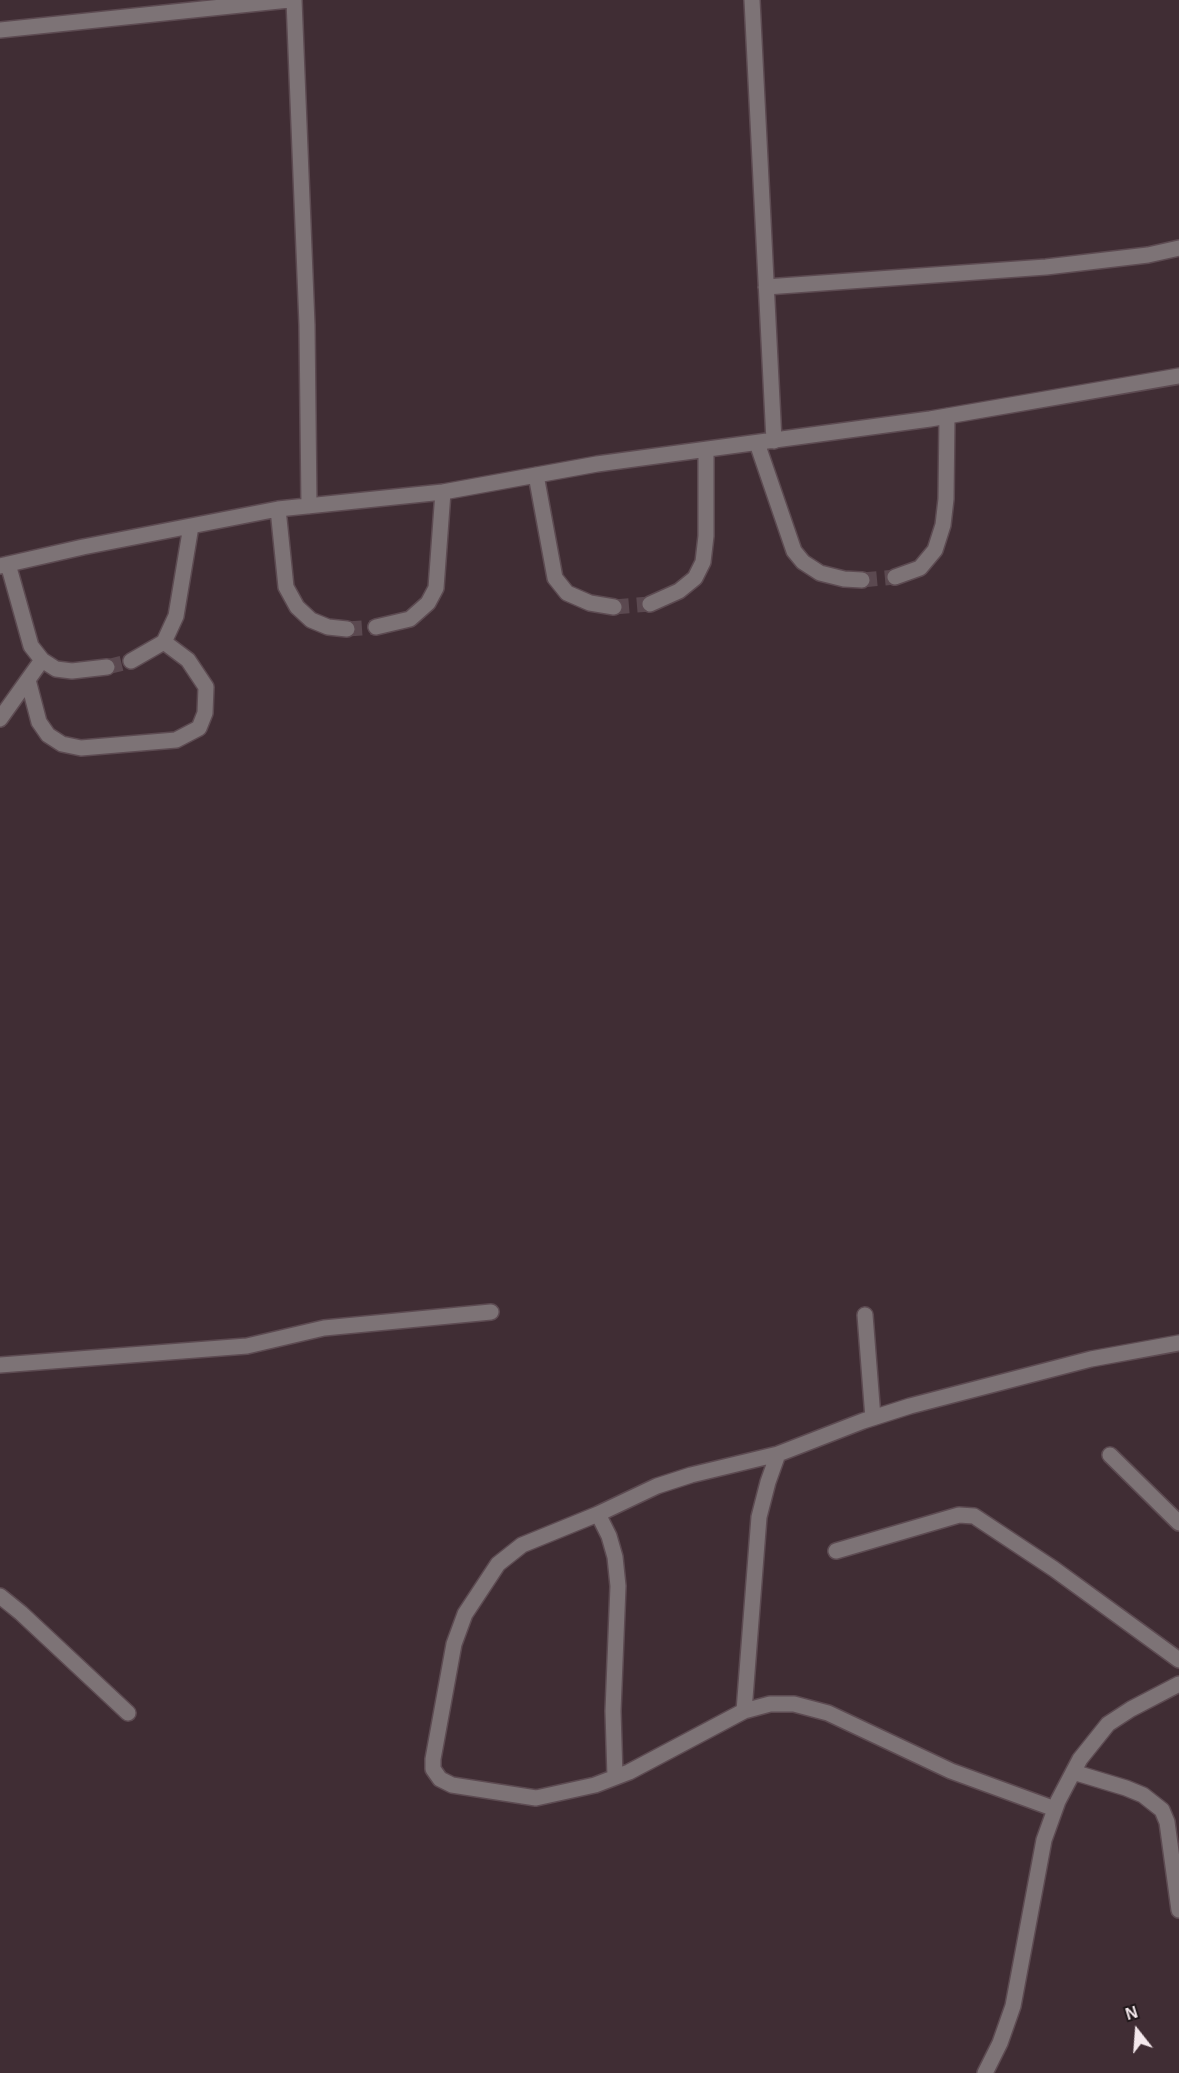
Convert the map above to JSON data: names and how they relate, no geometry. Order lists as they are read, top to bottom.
{
  "north": "top"
}
